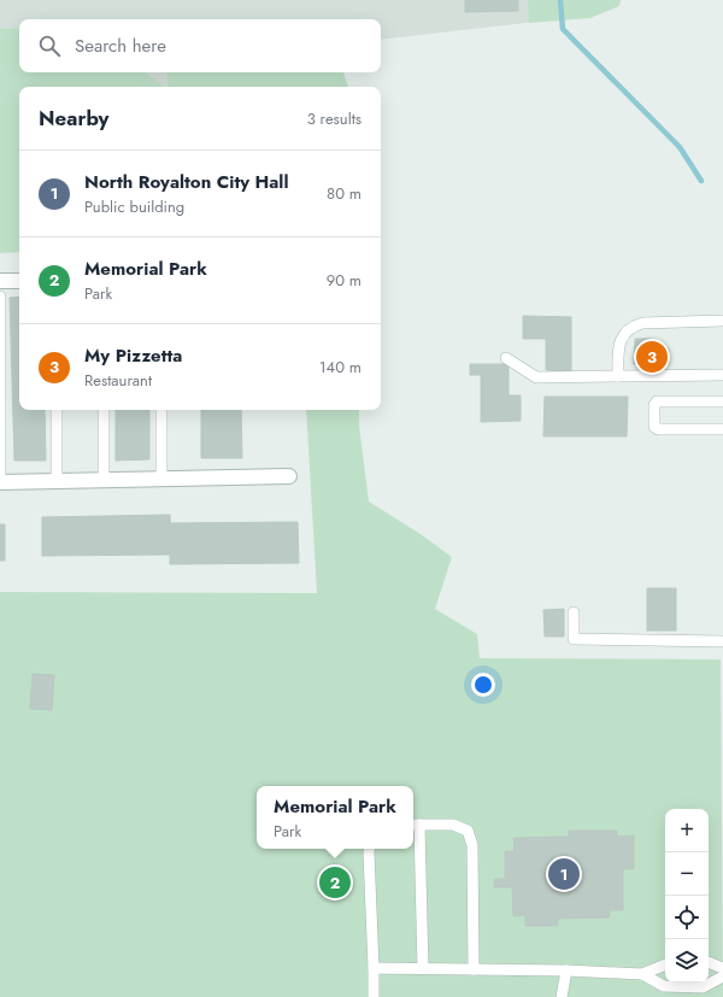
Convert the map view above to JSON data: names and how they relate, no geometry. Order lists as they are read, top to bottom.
{
  "page": {
    "search": "Search here",
    "heading": ["Nearby", "3 results"],
    "list": [
      {
        "mark": "1",
        "name": "North Royalton City Hall",
        "note": "Public building",
        "value": "80 m"
      },
      {
        "mark": "2",
        "name": "Memorial Park",
        "note": "Park",
        "value": "90 m"
      },
      {
        "mark": "3",
        "name": "My Pizzetta",
        "note": "Restaurant",
        "value": "140 m"
      }
    ],
    "pins": ["3", "1", "2"],
    "popup": ["Memorial Park", "Park"],
    "map_buttons": ["+", "−"]
  }
}
